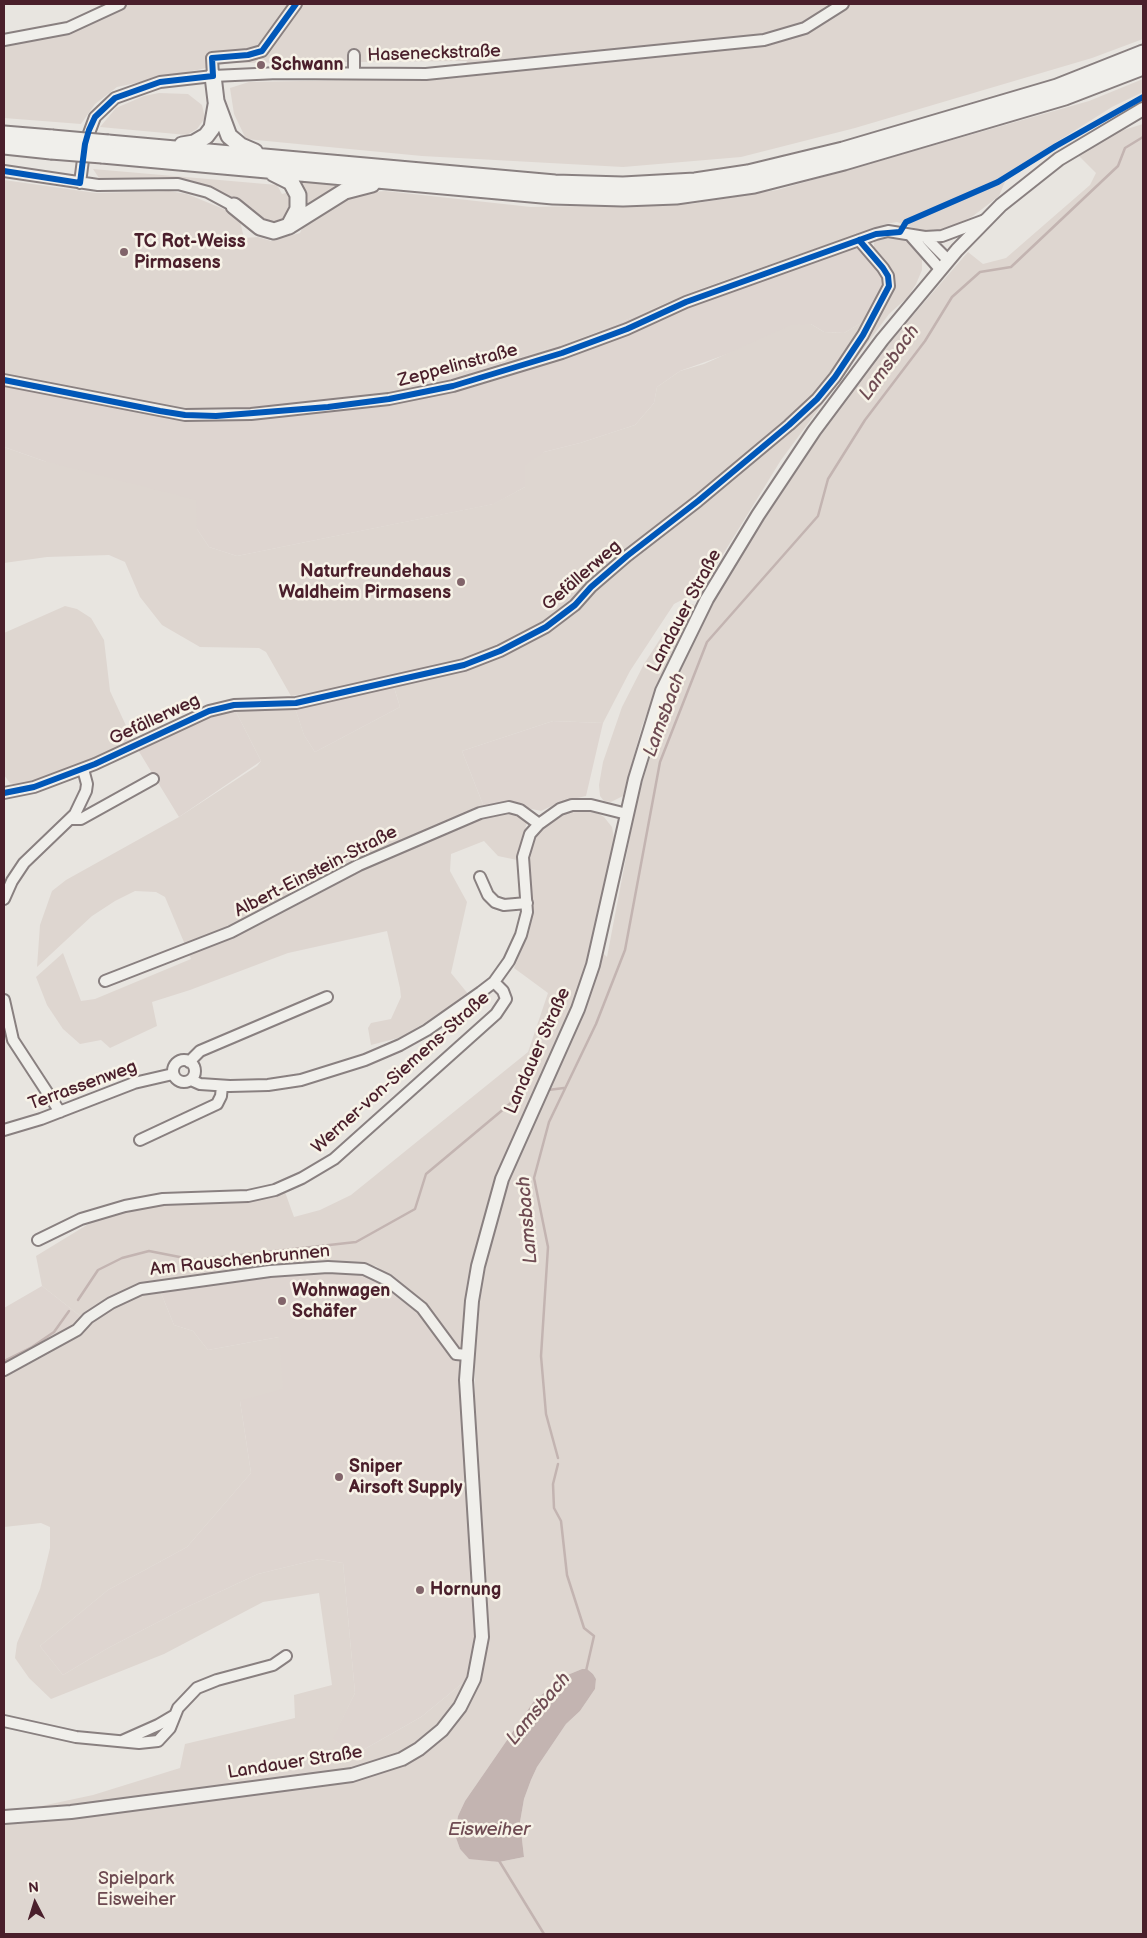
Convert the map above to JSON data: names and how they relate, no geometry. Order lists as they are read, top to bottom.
{
  "streets": {
    "main road": ["Landauer Straße"],
    "street": [
      "Haseneckstraße",
      "Zeppelinstraße",
      "Gefällerweg",
      "Albert-Einstein-Straße",
      "Werner-von-Siemens-Straße",
      "Terrassenweg",
      "Am Rauschenbrunnen"
    ]
  },
  "crossings": [
    ["Zeppelinstraße", "Gefällerweg"],
    ["Landauer Straße", "Am Rauschenbrunnen"]
  ],
  "water": ["Lamsbach", "Eisweiher"],
  "parks": ["Spielpark Eisweiher"],
  "places": [
    "Schwann",
    "TC Rot-Weiss Pirmasens",
    "Naturfreundehaus Waldheim Pirmasens",
    "Wohnwagen Schäfer",
    "Sniper Airsoft Supply",
    "Hornung"
  ],
  "north": "top"
}
